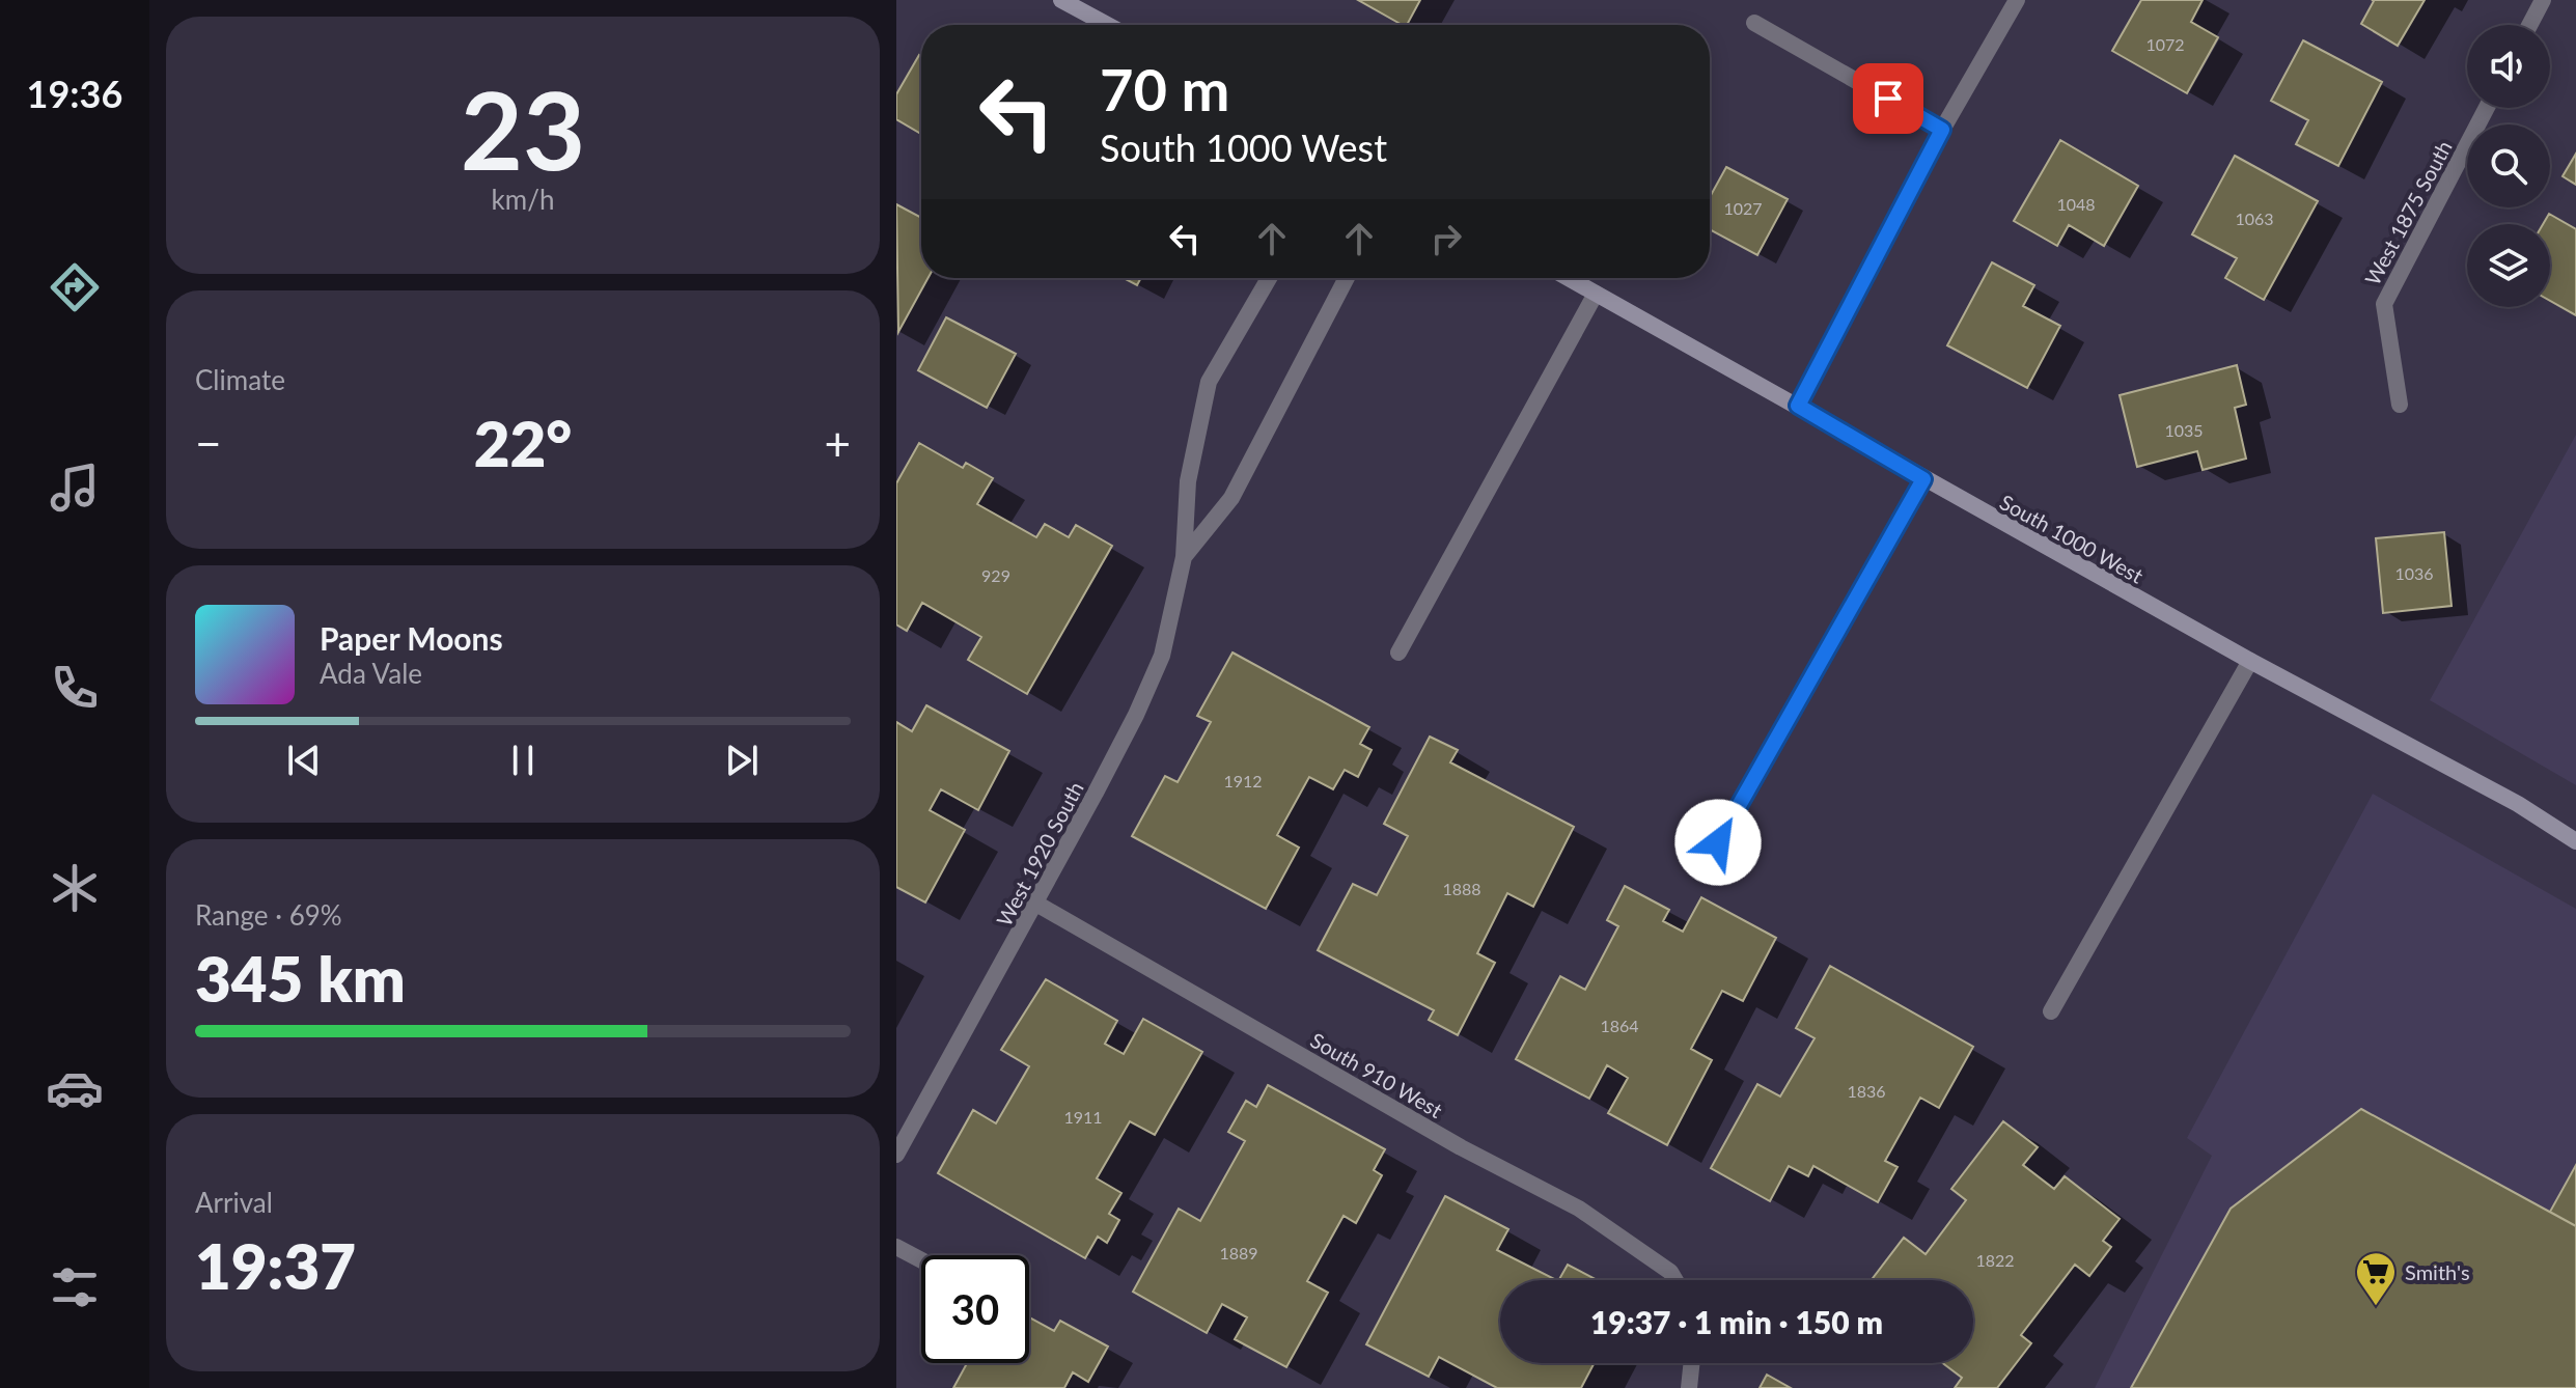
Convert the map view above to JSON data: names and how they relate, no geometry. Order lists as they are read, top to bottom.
{
  "streets": {
    "main road": ["South 1000 West"],
    "street": ["West 1875 South", "West 1920 South", "South 910 West"]
  },
  "crossings": [
    ["West 1920 South", "South 910 West"]
  ],
  "places": {
    "supermarket": ["Smith's"]
  },
  "house_numbers": [
    "1072",
    "1048",
    "1027",
    "1063",
    "1035",
    "1036",
    "929",
    "1912",
    "1888",
    "1864",
    "1836",
    "1911",
    "1889",
    "1822"
  ],
  "page": {
    "tabs": "19:36",
    "tile": [
      ["23", "km/h"],
      "Climate",
      ["Range · 69%", "345 km"],
      ["Arrival", "19:37"]
    ],
    "turn": ["70 m", "South 1000 West"],
    "heat": ["−", "22°", "+"],
    "song": ["Paper Moons", "Ada Vale"],
    "limit": "30",
    "trip": "19:37 · 1 min · 150 m"
  }
}
